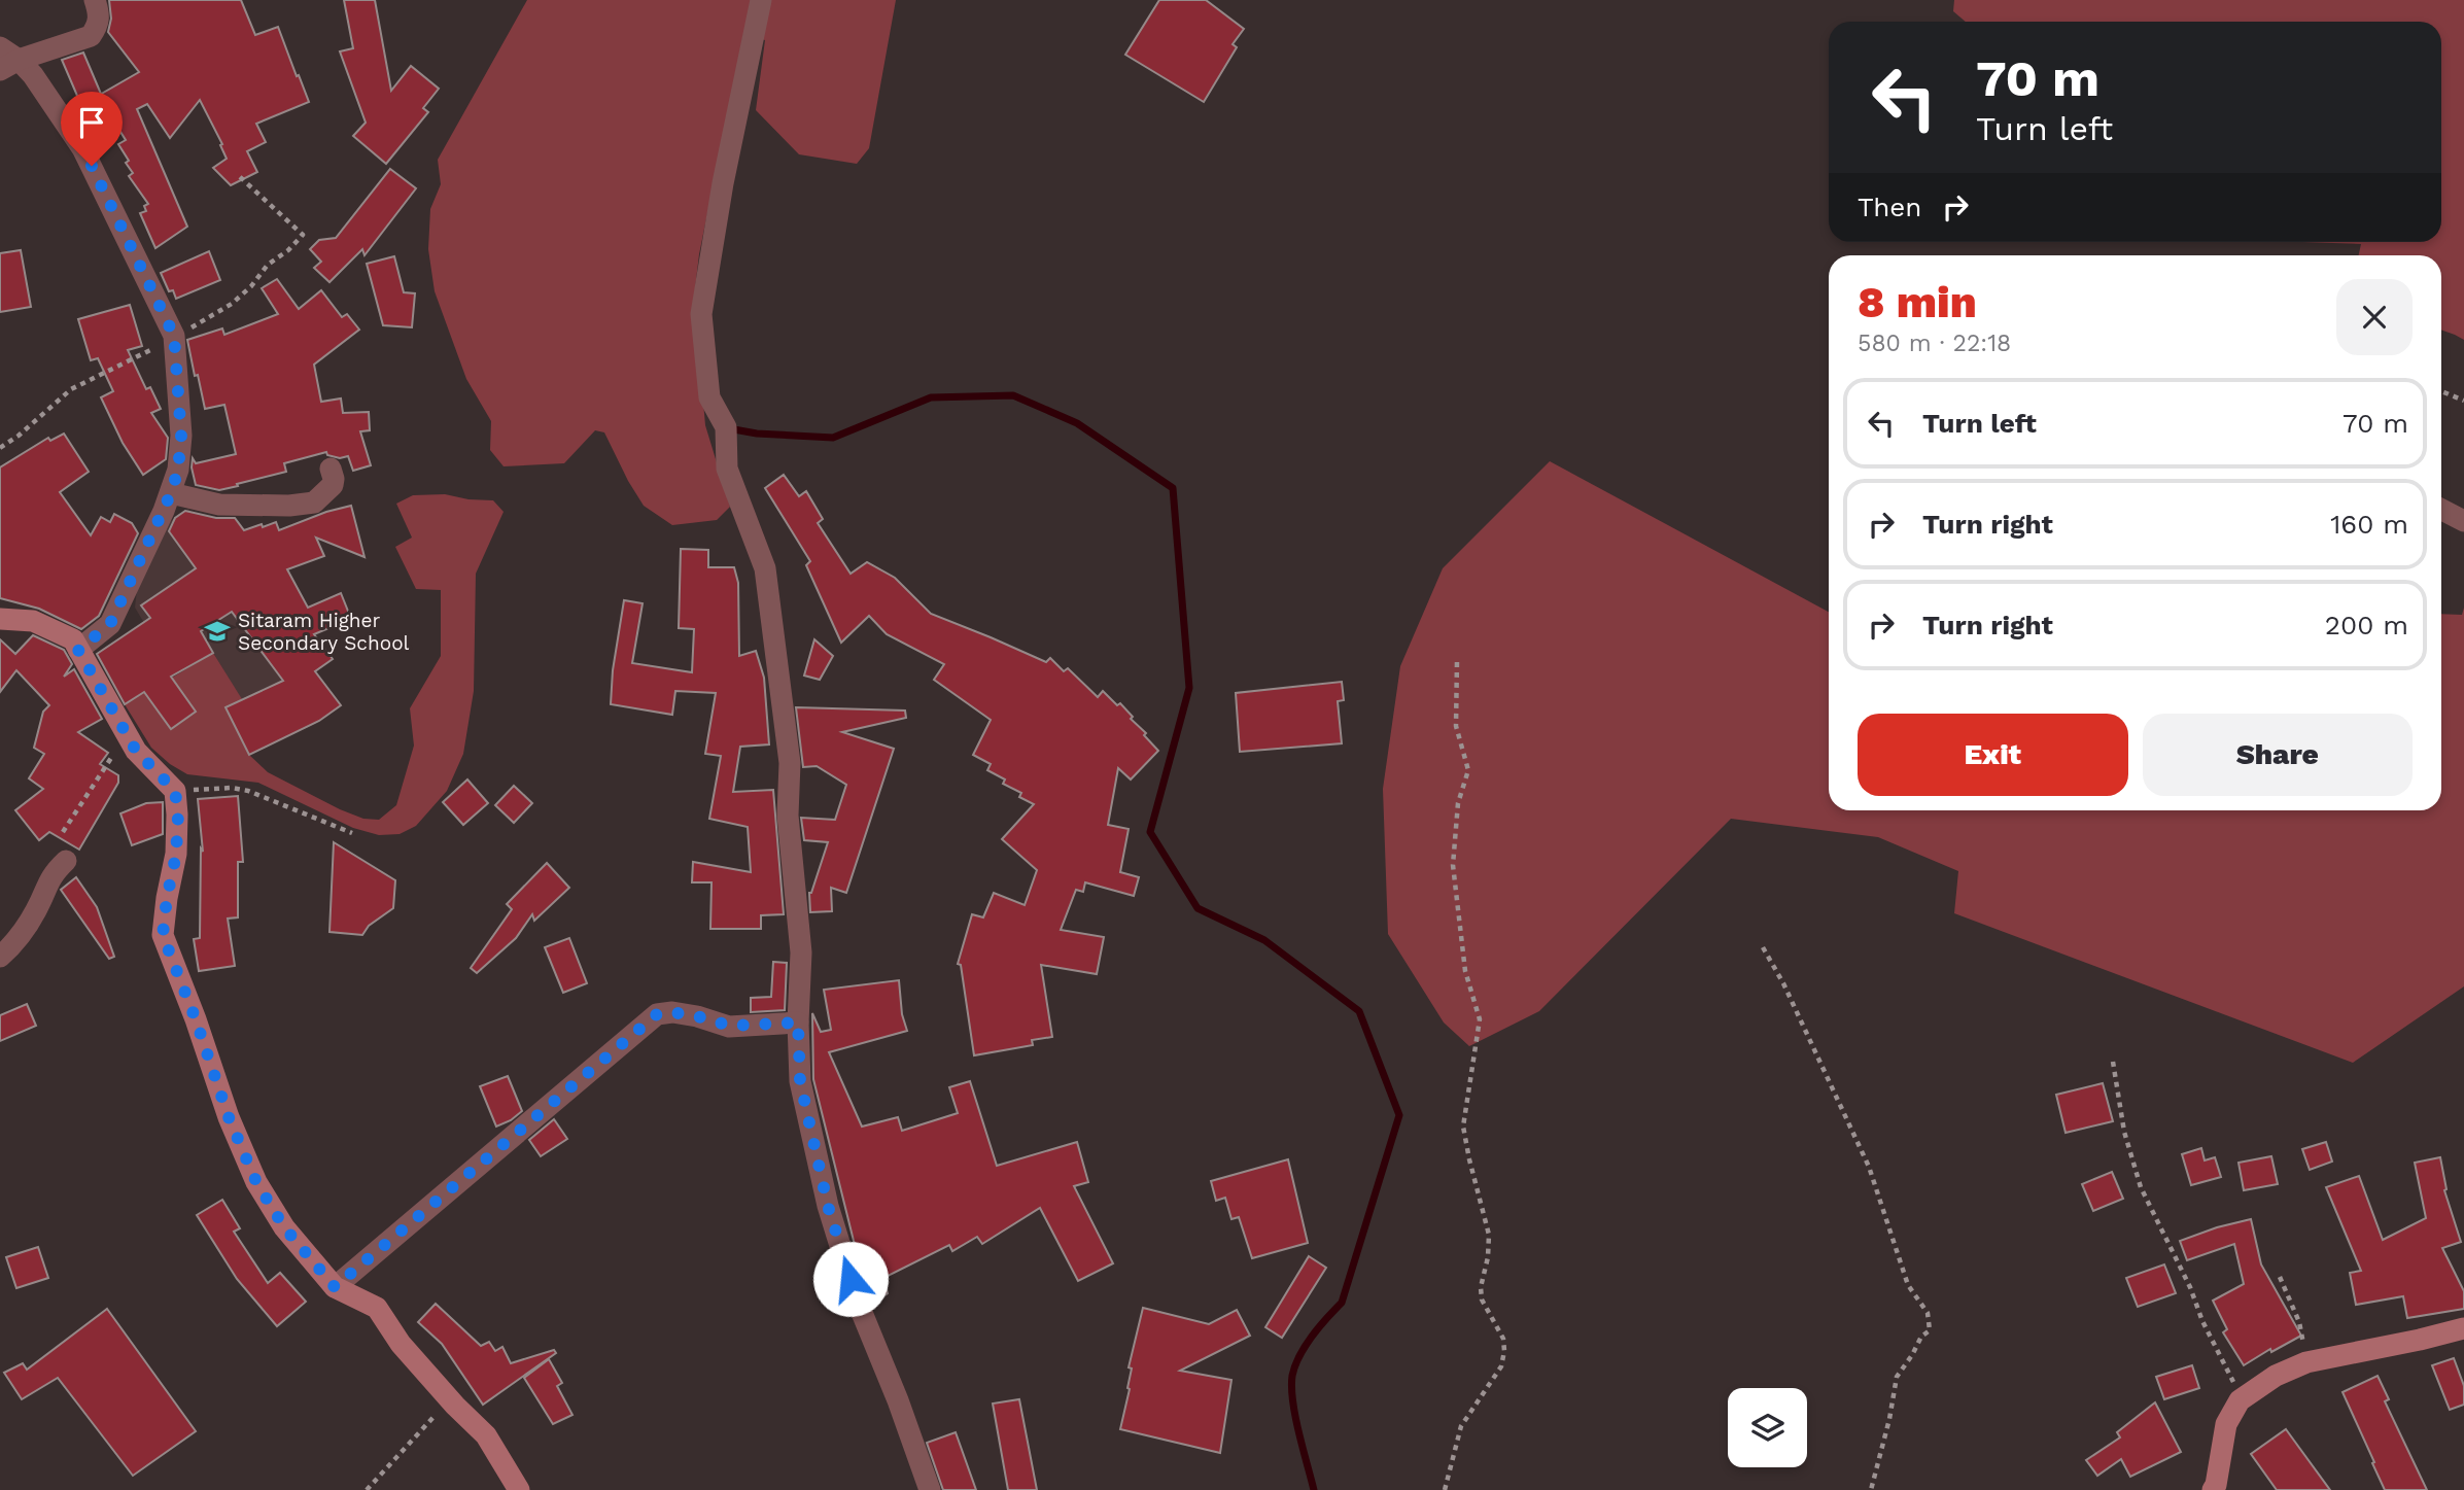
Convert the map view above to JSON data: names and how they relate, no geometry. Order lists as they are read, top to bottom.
{
  "places": {
    "school or university": ["Sitaram Higher Secondary School"]
  },
  "page": {
    "turn": ["70 m", "Turn left"],
    "then": "Then",
    "heading": ["8 min", "580 m · 22:18"],
    "list": [
      {
        "name": "Turn left",
        "value": "70 m"
      },
      {
        "name": "Turn right",
        "value": "160 m"
      },
      {
        "name": "Turn right",
        "value": "200 m"
      }
    ],
    "buttons": ["Exit", "Share"]
  }
}
